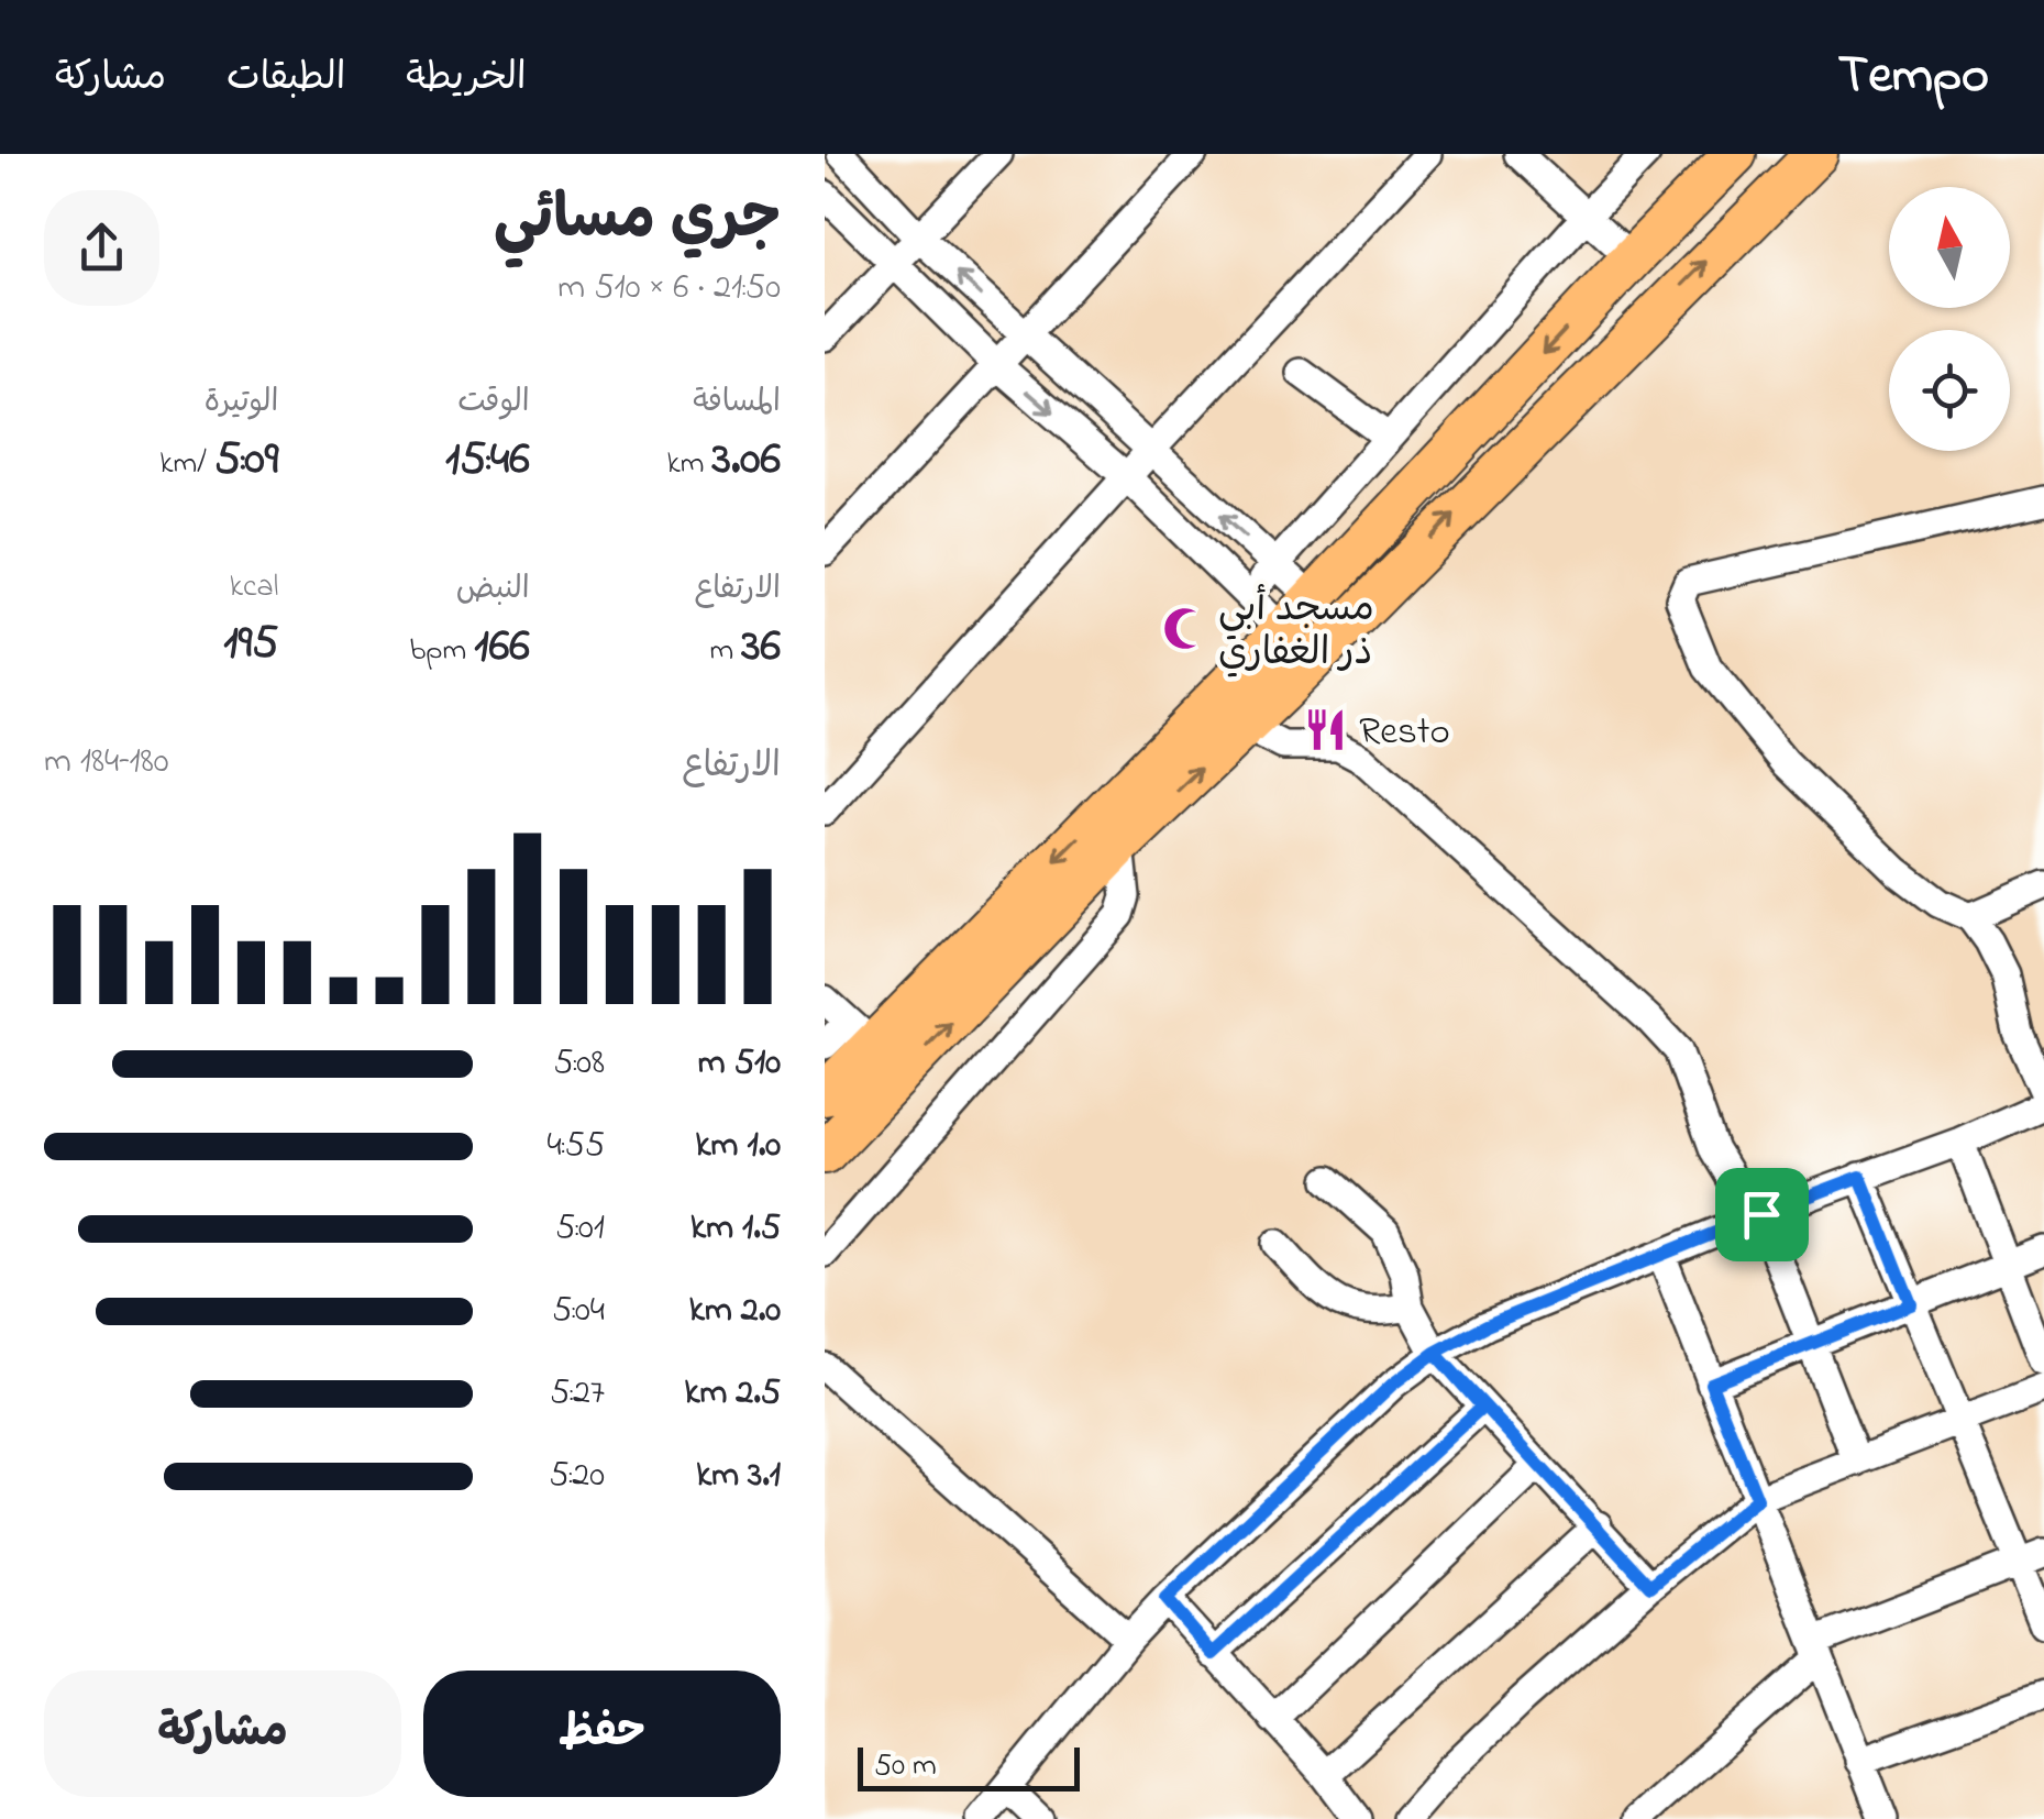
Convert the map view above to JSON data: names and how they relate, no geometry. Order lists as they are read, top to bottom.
{
  "places": {
    "mosque": ["مسجد أبي ذر الغفاري"],
    "restaurant": ["Resto"]
  },
  "scale_bar": "50 m",
  "north": "top",
  "page": {
    "header": "Tempo",
    "nav": ["الخريطة", "الطبقات", "مشاركة"],
    "heading": ["جري مسائي", "21:50 · 6 × 510 m"],
    "stats": [
      ["المسافة", "3.06 km"],
      ["الوقت", "15:46"],
      ["الوتيرة", "5:09 /km"],
      ["الارتفاع", "36 m"],
      ["النبض", "166 bpm"],
      ["kcal", "195"]
    ],
    "chart": ["الارتفاع", "180–184 m"],
    "list": [
      {
        "name": "510 m",
        "note": "5:08"
      },
      {
        "name": "1.0 km",
        "note": "4:55"
      },
      {
        "name": "1.5 km",
        "note": "5:01"
      },
      {
        "name": "2.0 km",
        "note": "5:04"
      },
      {
        "name": "2.5 km",
        "note": "5:27"
      },
      {
        "name": "3.1 km",
        "note": "5:20"
      }
    ],
    "buttons": ["حفظ", "مشاركة"],
    "scale": "50 m"
  }
}
